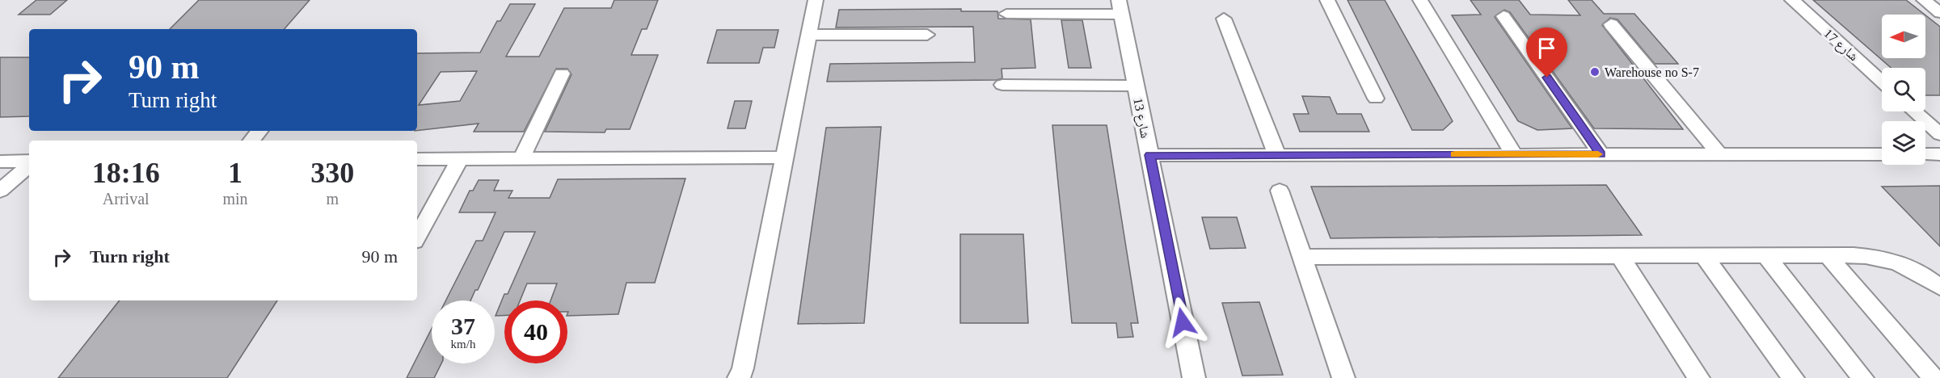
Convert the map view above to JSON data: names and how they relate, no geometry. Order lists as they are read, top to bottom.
{
  "streets": {
    "street": ["شارع 17", "شارع 13"]
  },
  "places": ["Warehouse no S-7"],
  "north": "left",
  "page": {
    "turn": ["90 m", "Turn right"],
    "eta": [
      "18:16",
      "Arrival",
      "1",
      "min",
      "330",
      "m"
    ],
    "list": [
      {
        "name": "Turn right",
        "value": "90 m"
      }
    ],
    "speed": "37 km/h",
    "limit": "40"
  }
}
